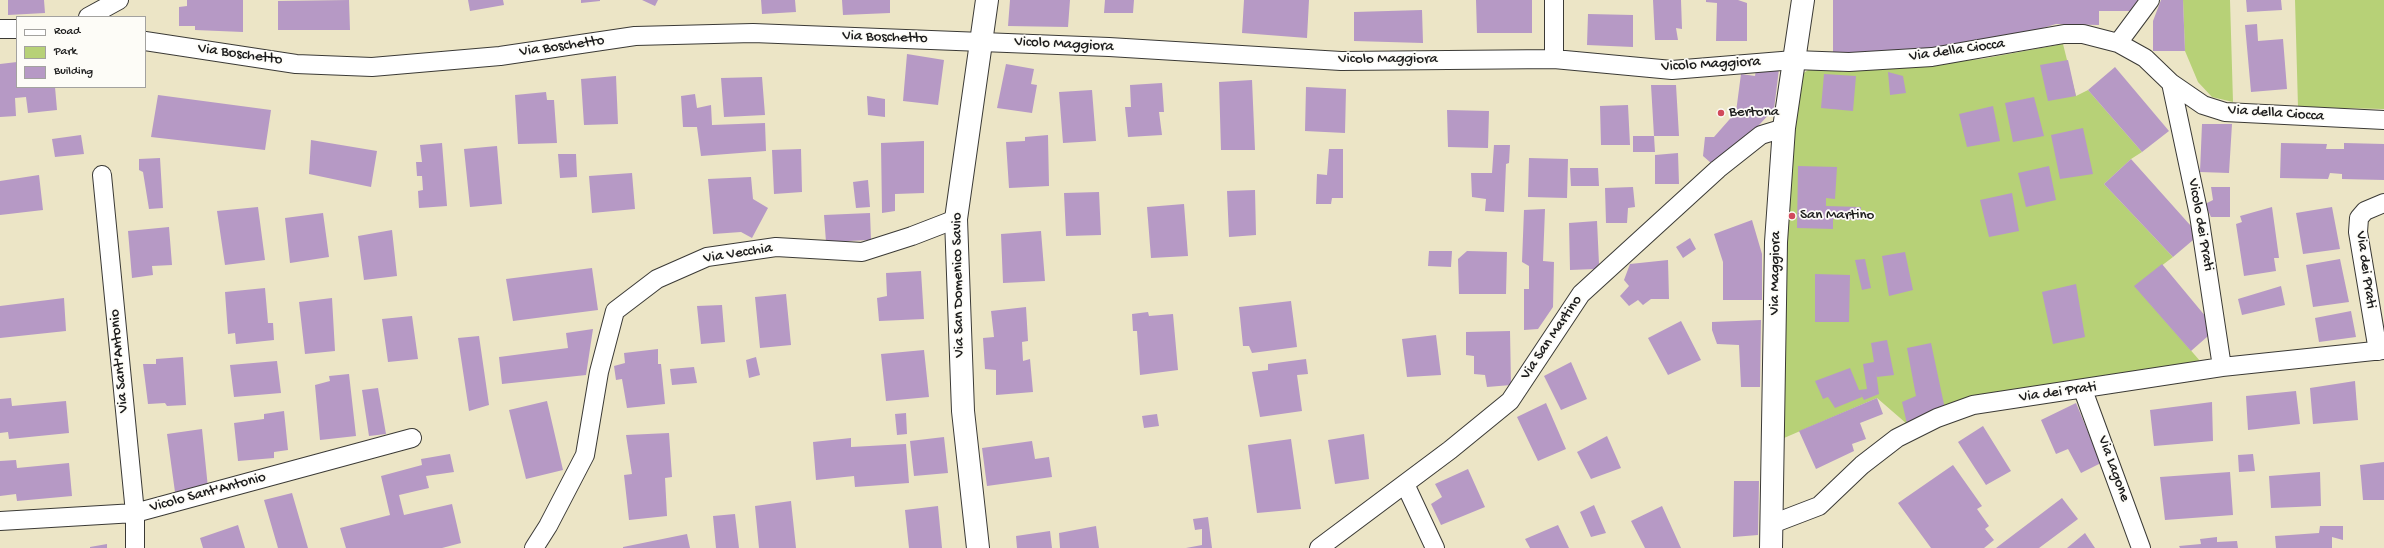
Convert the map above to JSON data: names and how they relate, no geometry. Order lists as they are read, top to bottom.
{
  "streets": {
    "street": [
      "Via Boschetto",
      "Vicolo Maggiora",
      "Via della Ciocca",
      "Vicolo dei Prati",
      "Via Vecchia",
      "Via dei Prati",
      "Via Maggiora",
      "Via San Domenico Savio",
      "Via San Martino",
      "Via Sant'Antonio",
      "Via Lagone",
      "Vicolo Sant'Antonio"
    ]
  },
  "crossings": [
    ["Via Boschetto", "Vicolo Maggiora"],
    ["Via Boschetto", "Via San Domenico Savio"],
    ["Vicolo Maggiora", "Via della Ciocca"],
    ["Vicolo Maggiora", "Via Maggiora"],
    ["Vicolo Maggiora", "Via San Domenico Savio"],
    ["Via della Ciocca", "Vicolo dei Prati"],
    ["Via della Ciocca", "Via Maggiora"],
    ["Vicolo dei Prati", "Via dei Prati"],
    ["Via Vecchia", "Via San Domenico Savio"],
    ["Via dei Prati", "Via Maggiora"],
    ["Via dei Prati", "Via Lagone"],
    ["Via Maggiora", "Via San Martino"],
    ["Via Sant'Antonio", "Vicolo Sant'Antonio"]
  ],
  "places": ["Bertona", "San Martino"],
  "legend": ["Road", "Park", "Building"]
}
